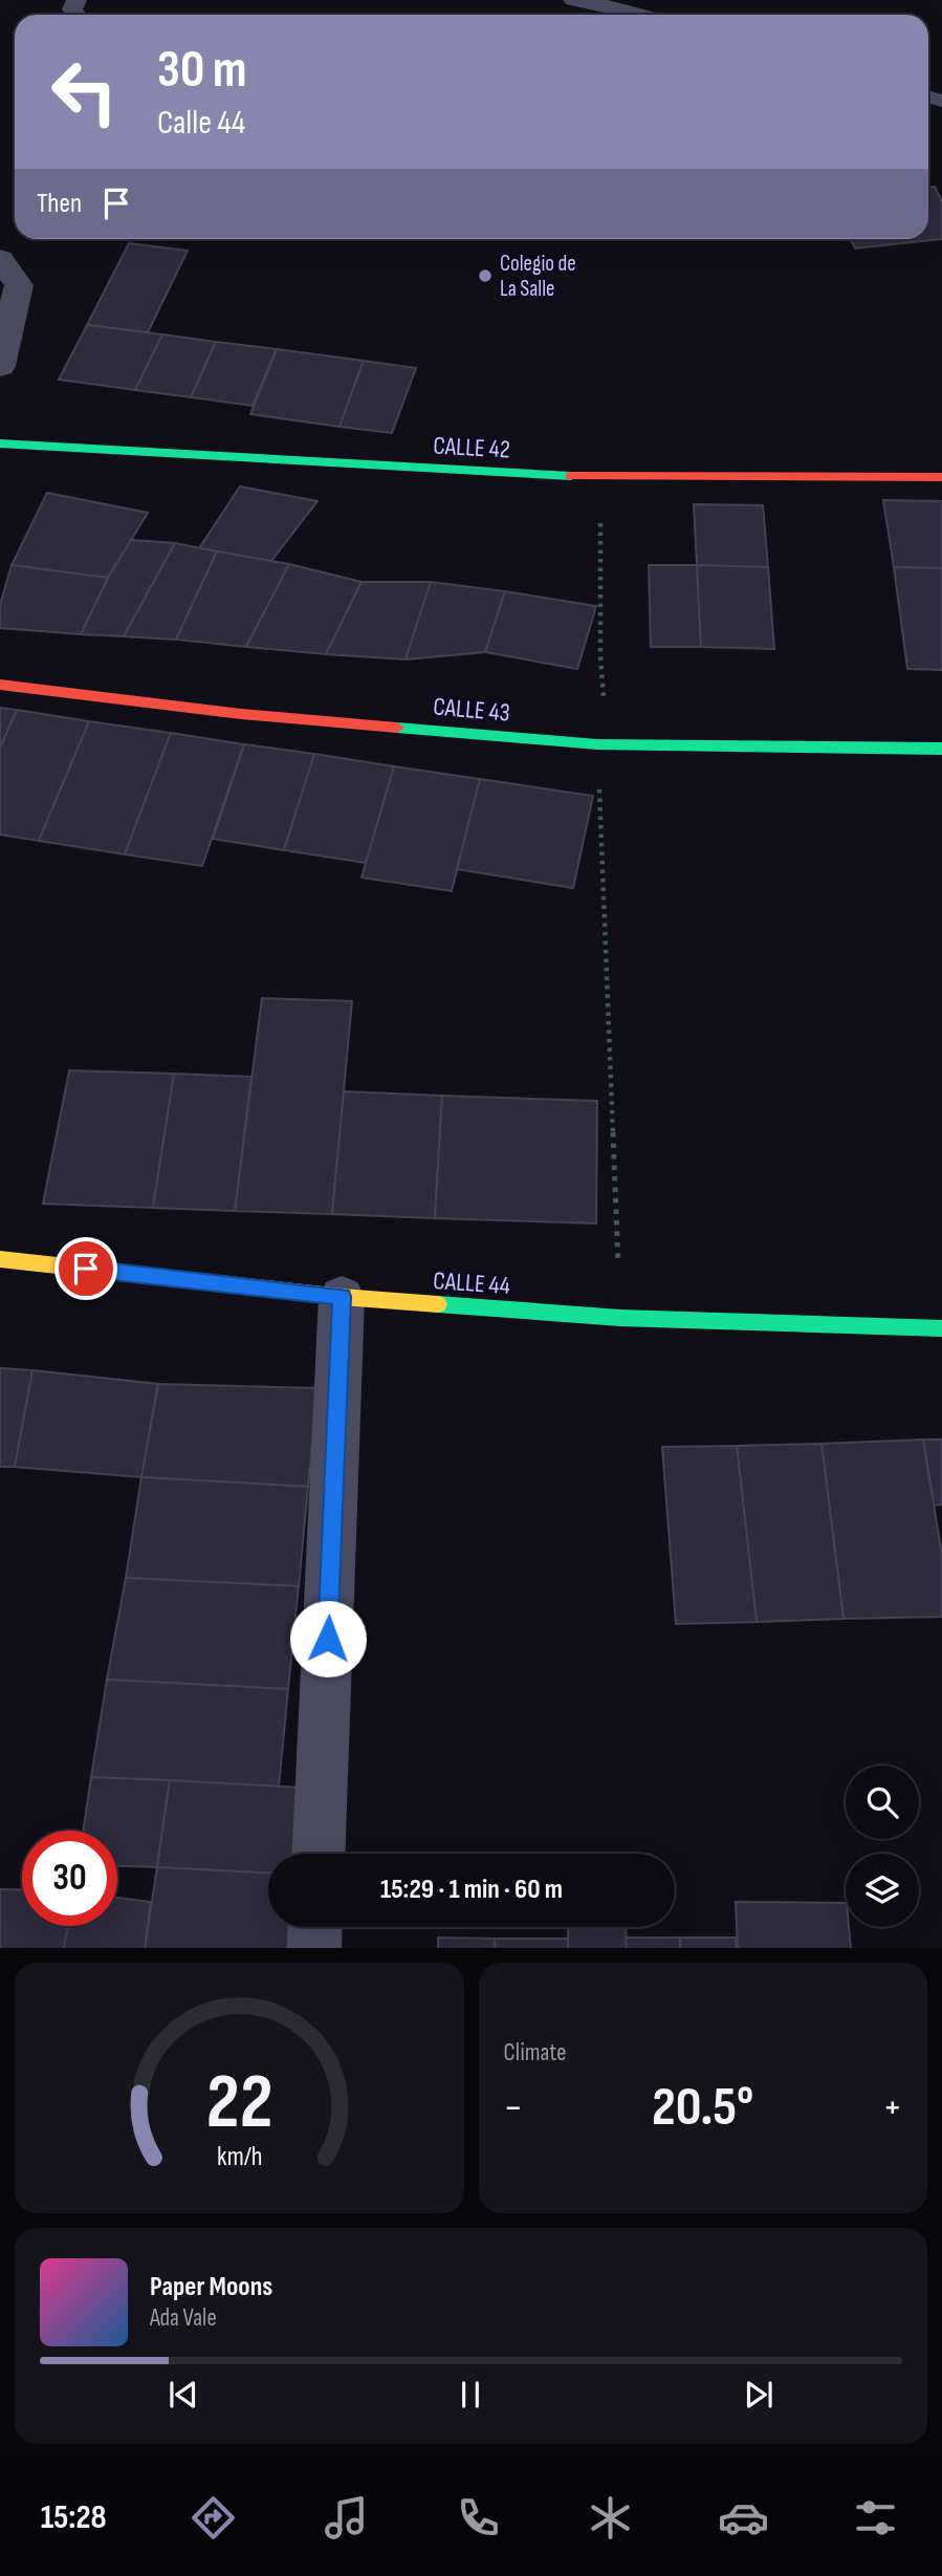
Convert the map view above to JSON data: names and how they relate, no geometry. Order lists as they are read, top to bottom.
{
  "streets": {
    "street": ["CALLE 42", "CALLE 43", "CALLE 44"]
  },
  "places": ["Colegio de La Salle"],
  "page": {
    "turn": ["30 m", "Calle 44"],
    "then": "Then",
    "limit": "30",
    "trip": "15:29 · 1 min · 60 m",
    "tile": "Climate",
    "heat": ["−", "20.5°", "+"],
    "song": ["Paper Moons", "Ada Vale"],
    "tabs": "15:28",
    "gauge": ["22", "km/h"]
  }
}
